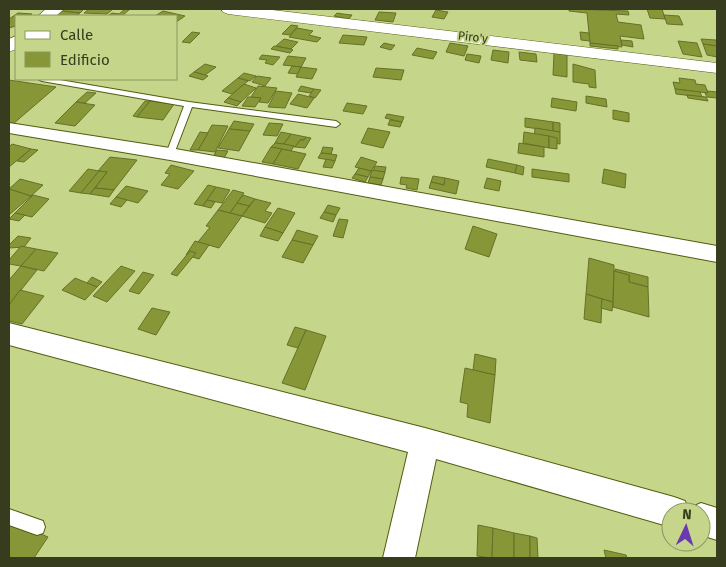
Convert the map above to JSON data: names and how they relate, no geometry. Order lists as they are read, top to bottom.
{
  "streets": {
    "main road": ["Piro'y"]
  },
  "legend": ["Calle", "Edificio"],
  "north": "top"
}
